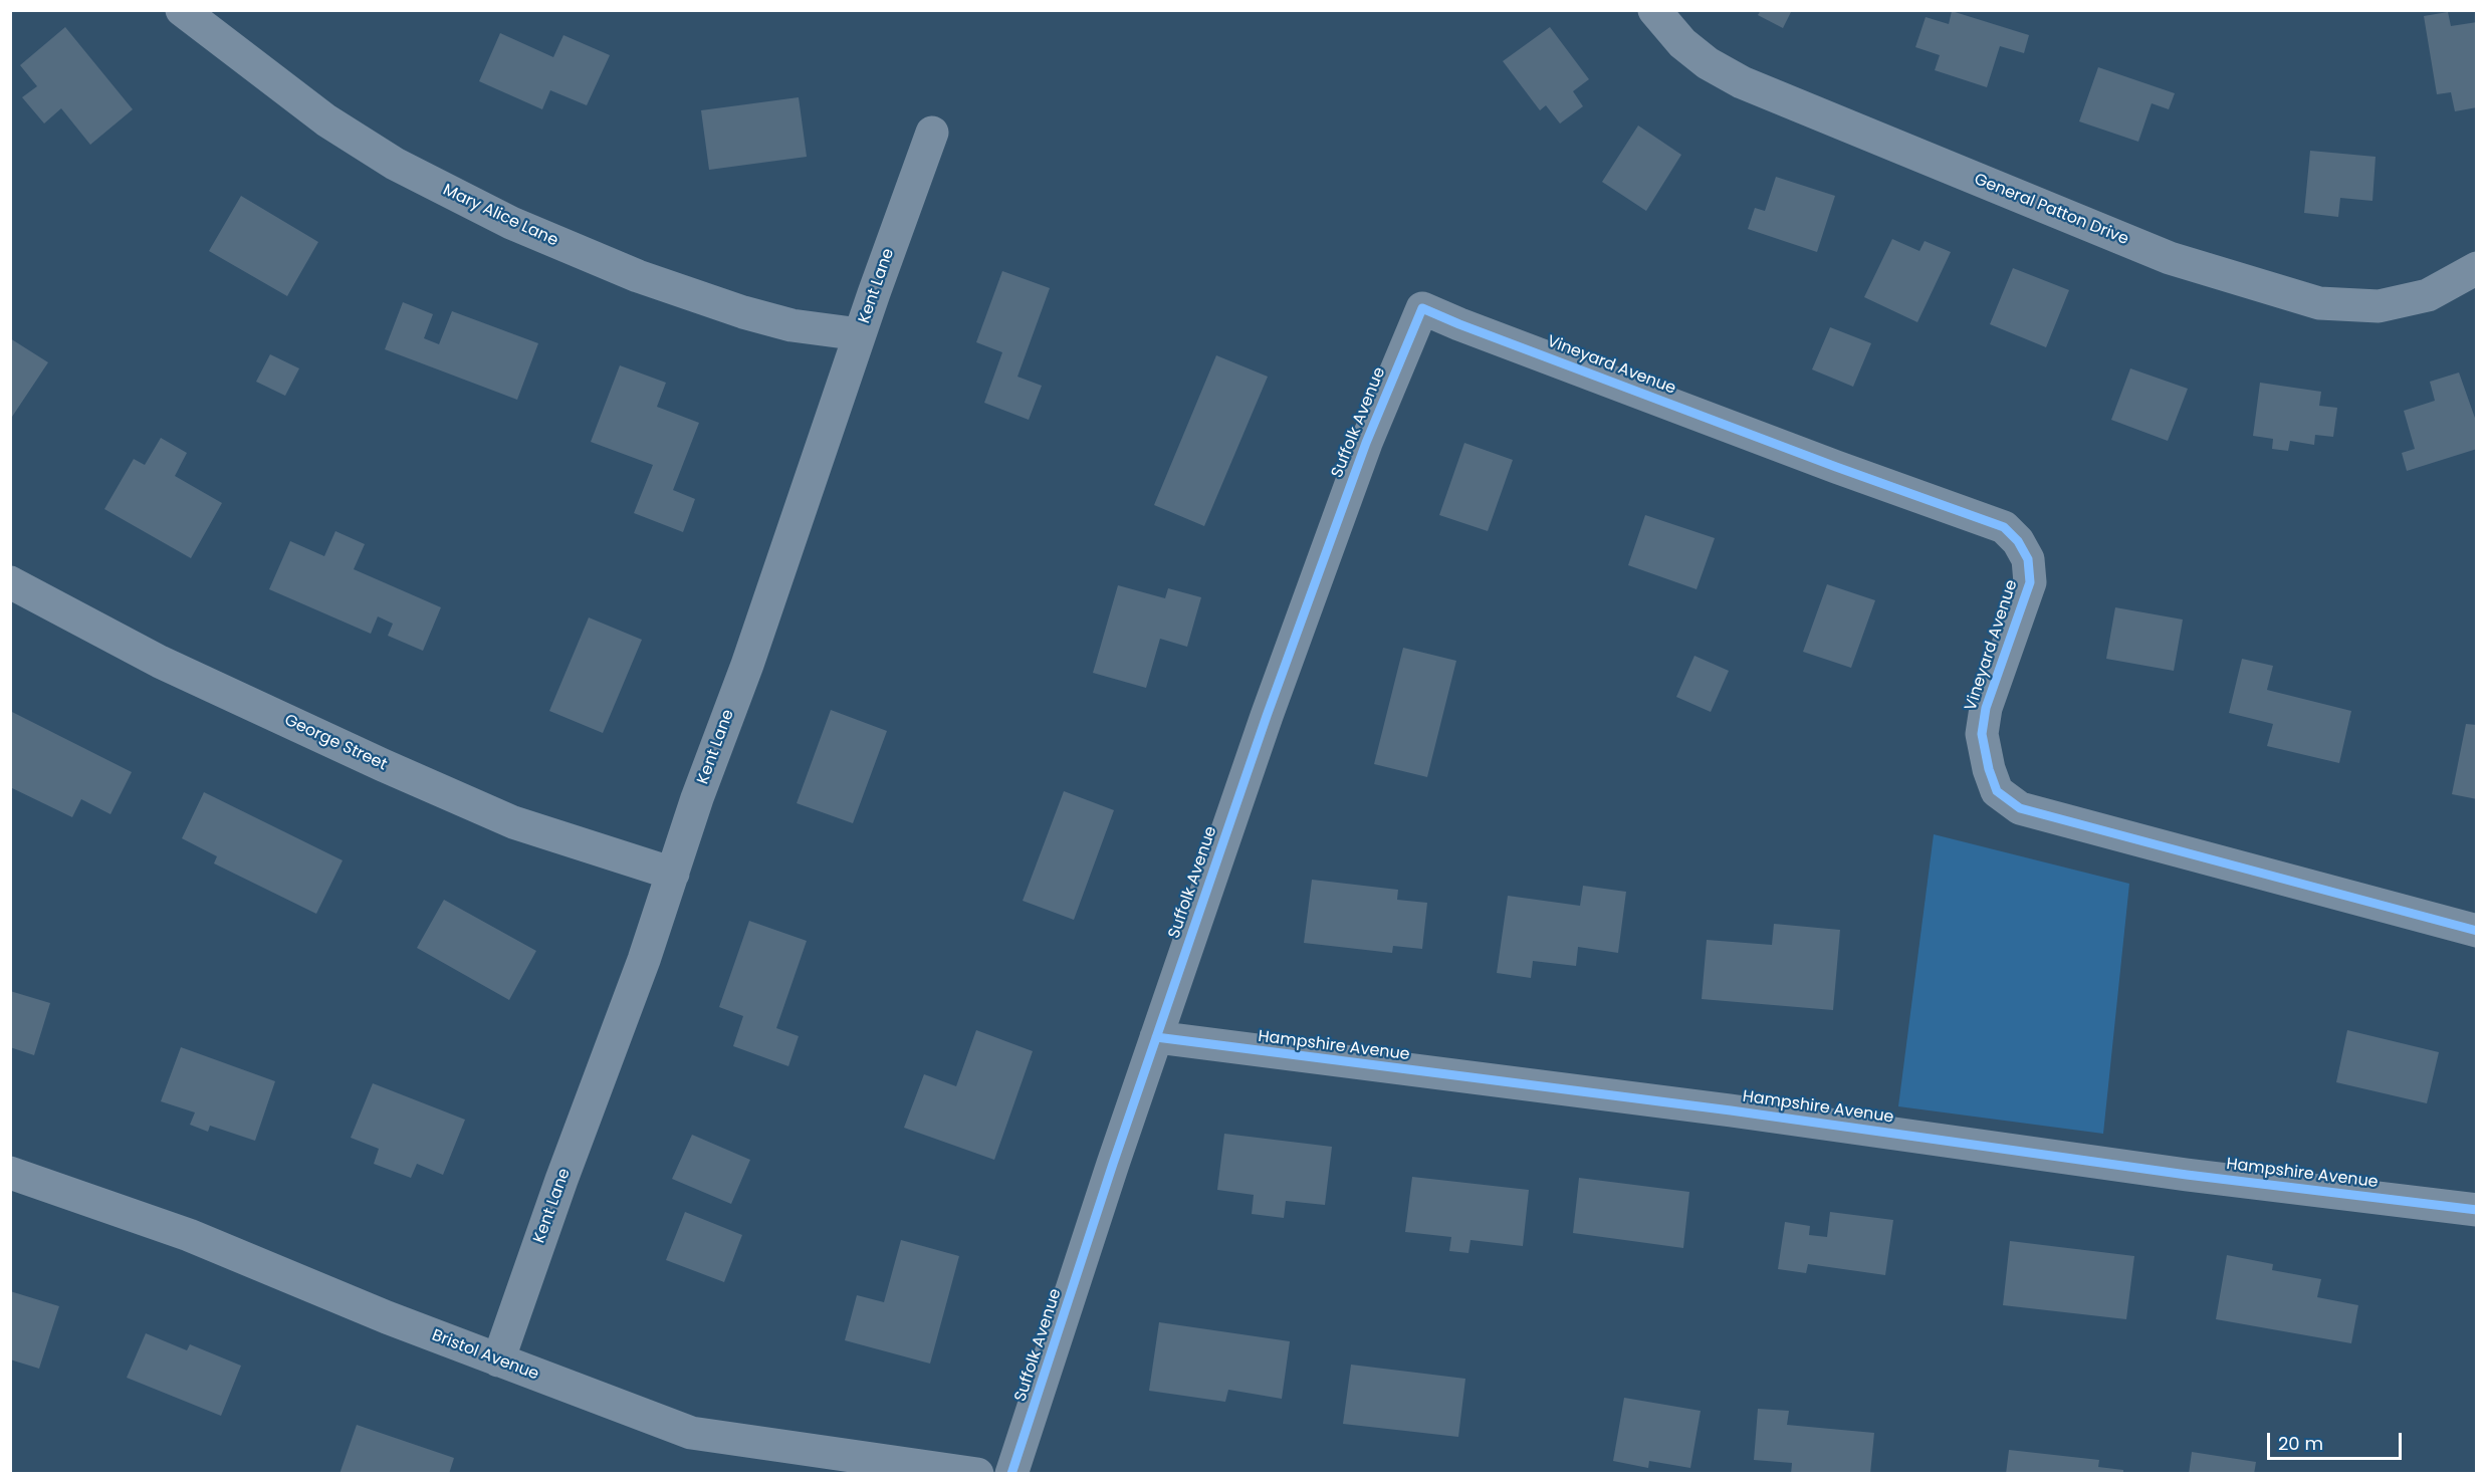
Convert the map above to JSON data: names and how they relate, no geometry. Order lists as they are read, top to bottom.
{
  "streets": {
    "street": [
      "General Patton Drive",
      "Mary Alice Lane",
      "Kent Lane",
      "Vineyard Avenue",
      "Suffolk Avenue",
      "George Street",
      "Hampshire Avenue",
      "Bristol Avenue"
    ]
  },
  "crossings": [
    ["Mary Alice Lane", "Kent Lane"],
    ["Kent Lane", "George Street"],
    ["Kent Lane", "Bristol Avenue"],
    ["Vineyard Avenue", "Suffolk Avenue"],
    ["Suffolk Avenue", "Hampshire Avenue"]
  ],
  "scale_bar": "20 m"
}
